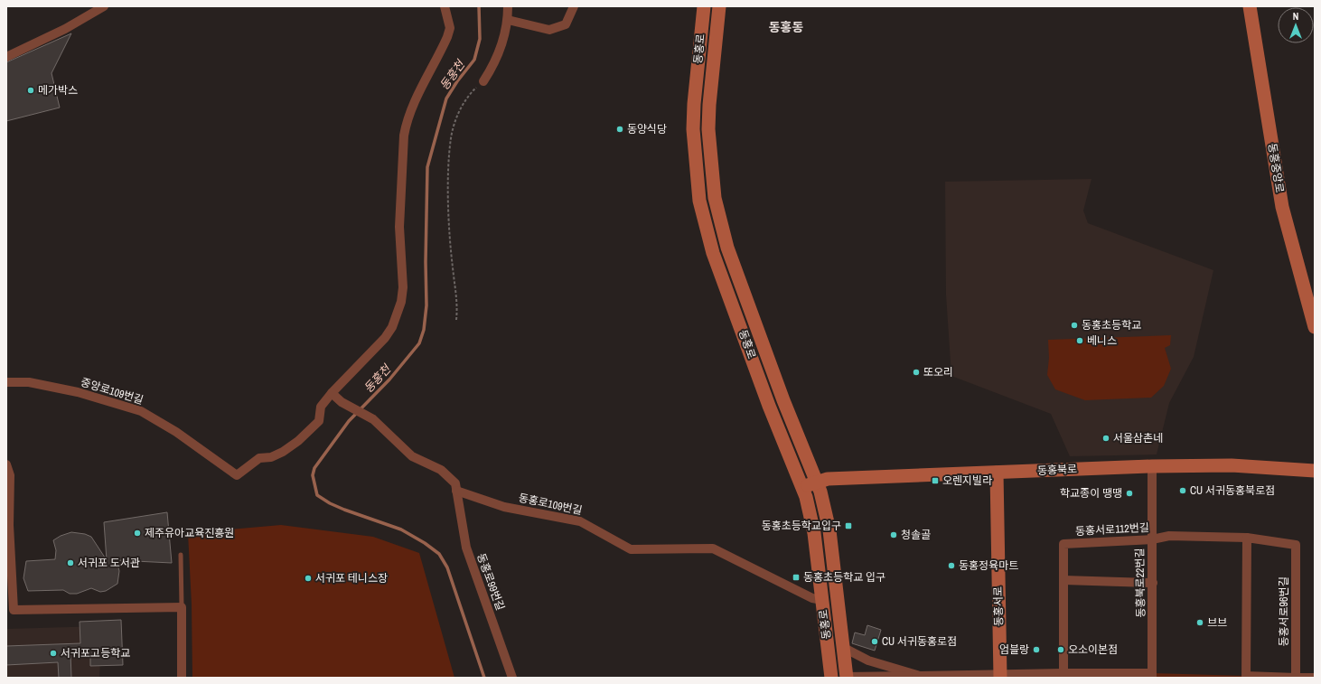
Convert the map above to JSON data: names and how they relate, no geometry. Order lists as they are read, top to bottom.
{
  "streets": {
    "main road": [
      "동홍로",
      "동홍중앙로",
      "동홍북로",
      "동홍서로"
    ],
    "street": [
      "중앙로109번길",
      "동홍로109번길",
      "동홍서로112번길",
      "동홍로99번길",
      "동홍북로22번길",
      "동홍서로96번길"
    ]
  },
  "crossings": [
    ["동홍로", "동홍북로"],
    ["동홍로", "동홍로109번길"],
    ["동홍로", "동홍서로"],
    ["동홍북로", "동홍북로22번길"],
    ["동홍북로", "동홍서로"],
    ["동홍로109번길", "동홍로99번길"],
    ["동홍서로112번길", "동홍북로22번길"],
    ["동홍서로112번길", "동홍서로96번길"]
  ],
  "districts": ["동홍동"],
  "water": ["동홍천"],
  "places": {
    "other": [
      "메가박스",
      "동양식당",
      "동홍초등학교",
      "베니스",
      "또오리",
      "서울삼촌네",
      "CU 서귀동홍북로점",
      "학교종이 땡땡",
      "제주유아교육진흥원",
      "청솔골",
      "서귀포 도서관",
      "동홍정육마트",
      "서귀포 테니스장",
      "브브",
      "CU 서귀동홍로점",
      "엄블랑",
      "오소이본점",
      "서귀포고등학교"
    ],
    "transit": ["오렌지빌라", "동홍초등학교입구", "동홍초등학교 입구"]
  },
  "north": "top"
}
